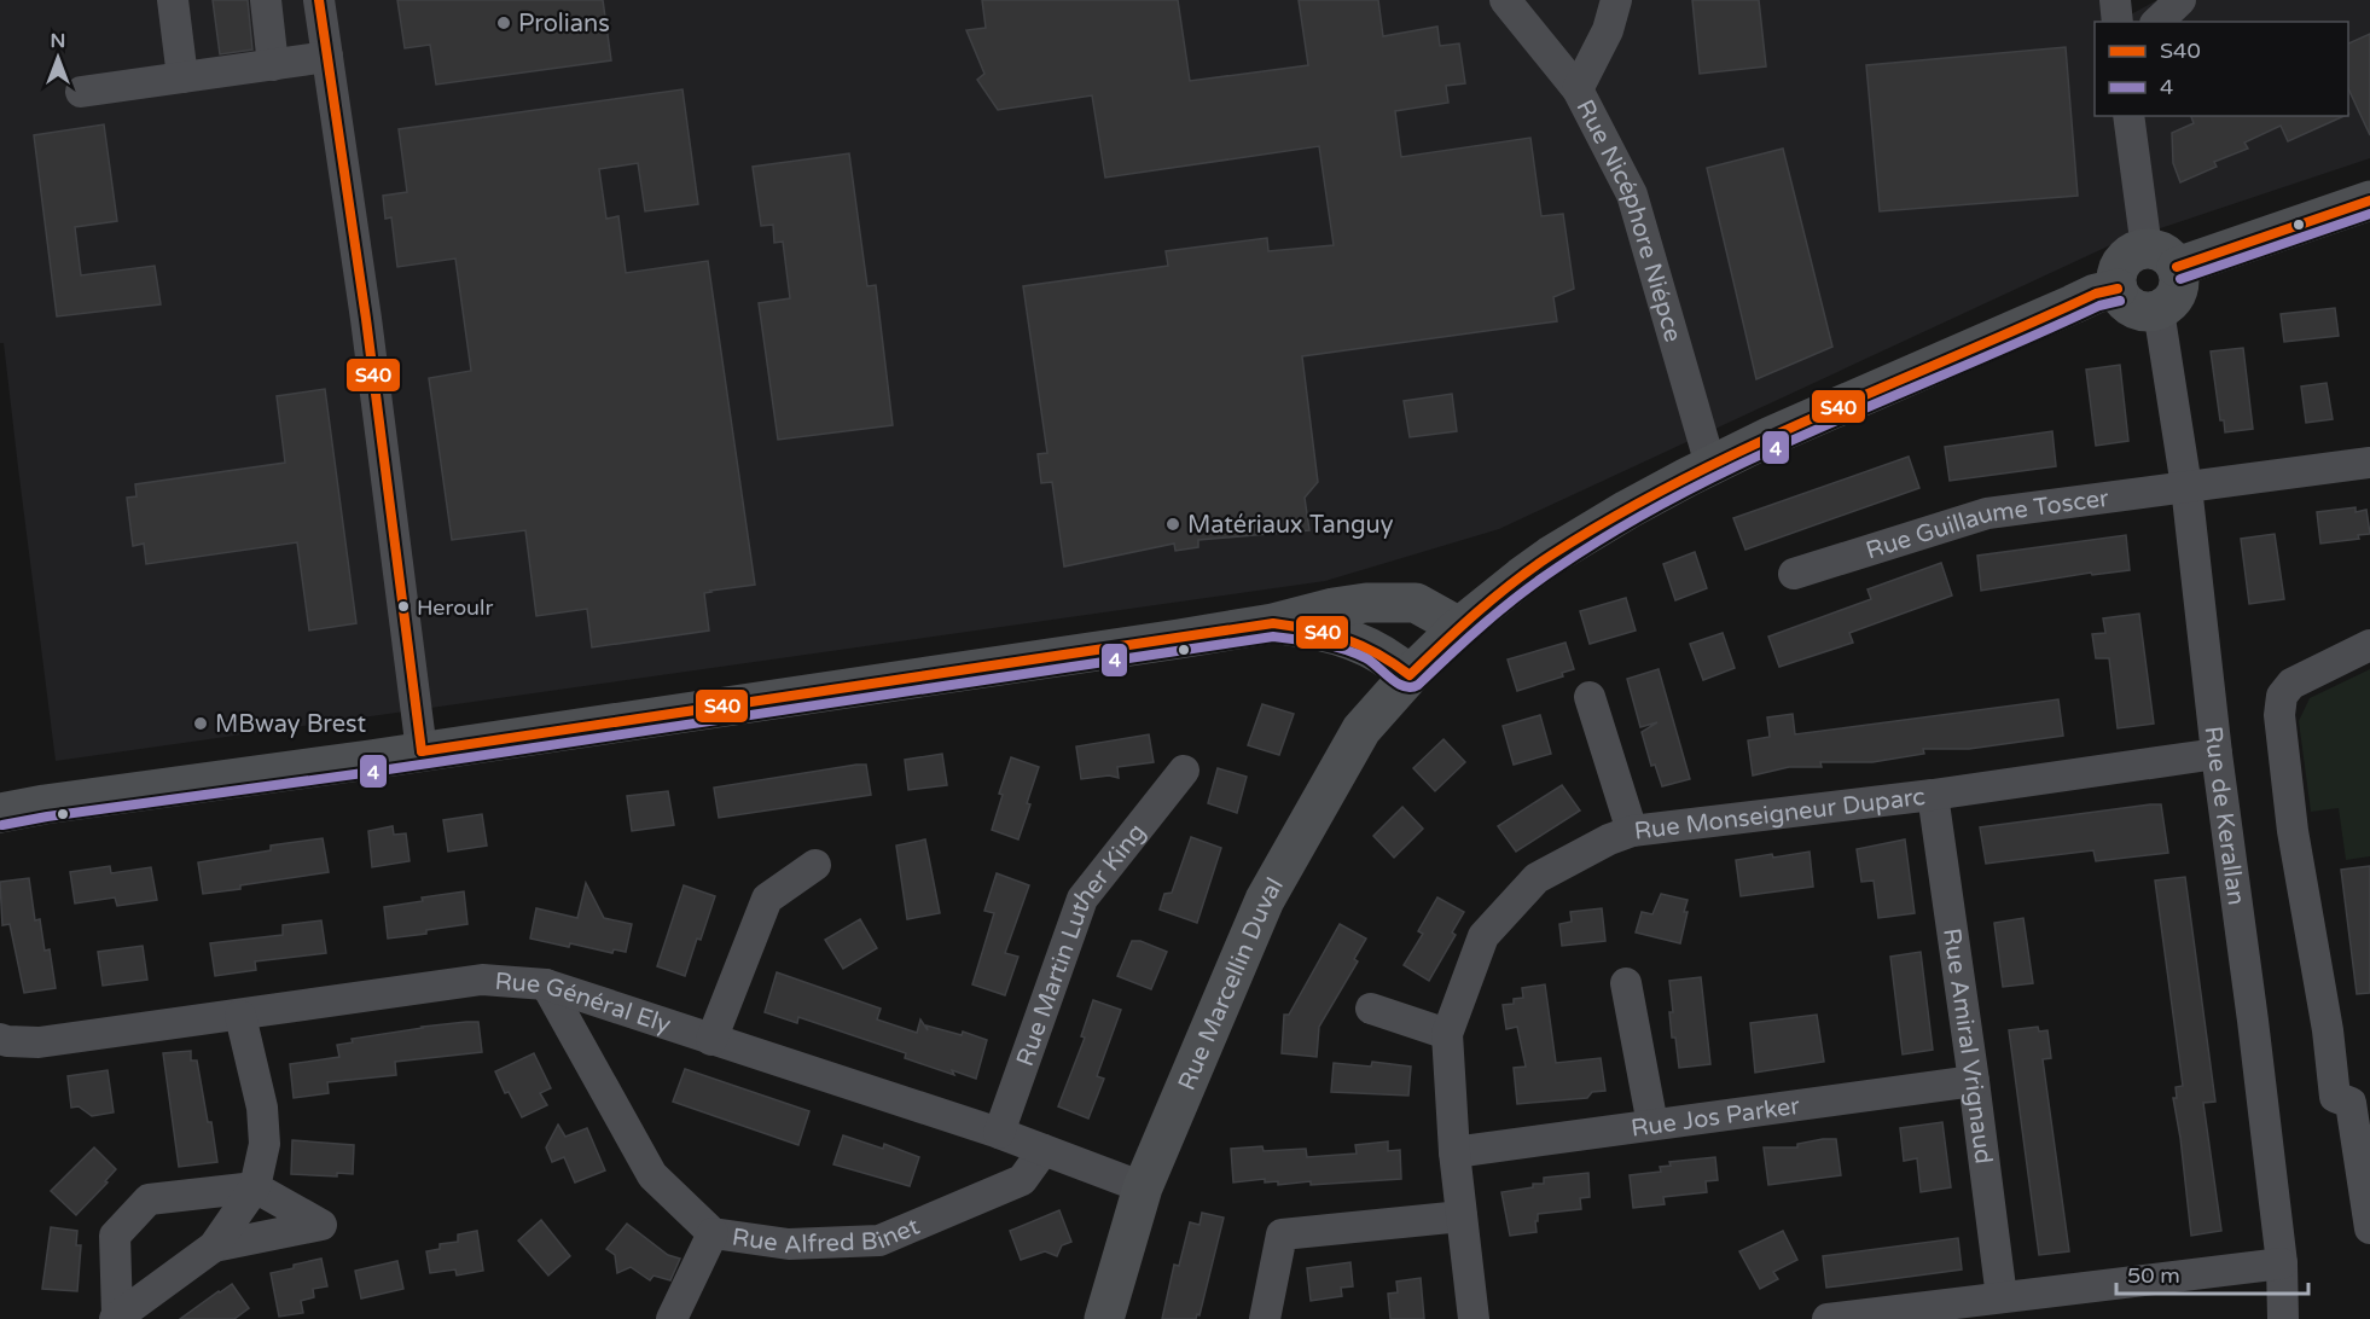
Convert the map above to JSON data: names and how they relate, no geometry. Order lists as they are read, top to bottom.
{
  "streets": {
    "main road": ["Rue Marcellin Duval"],
    "street": [
      "Rue Nicéphore Niépce",
      "Rue Guillaume Toscer",
      "Rue Monseigneur Duparc",
      "Rue de Kerallan",
      "Rue Martin Luther King",
      "Rue Général Ely",
      "Rue Amiral Vrignaud",
      "Rue Jos Parker",
      "Rue Alfred Binet"
    ]
  },
  "crossings": [
    ["Rue Nicéphore Niépce", "Rue Marcellin Duval"],
    ["Rue Guillaume Toscer", "Rue de Kerallan"],
    ["Rue Monseigneur Duparc", "Rue de Kerallan"],
    ["Rue Monseigneur Duparc", "Rue Amiral Vrignaud"],
    ["Rue Monseigneur Duparc", "Rue Jos Parker"],
    ["Rue de Kerallan", "Rue Marcellin Duval"],
    ["Rue Martin Luther King", "Rue Général Ely"],
    ["Rue Marcellin Duval", "Rue Général Ely"],
    ["Rue Général Ely", "Rue Alfred Binet"],
    ["Rue Amiral Vrignaud", "Rue Jos Parker"]
  ],
  "places": [
    "Prolians",
    "Matériaux Tanguy",
    "Heroulr",
    "MBway Brest"
  ],
  "lines": ["transit line S40", "transit line 4"],
  "legend": ["S40", "4"],
  "scale_bar": "50 m",
  "north": "top"
}
